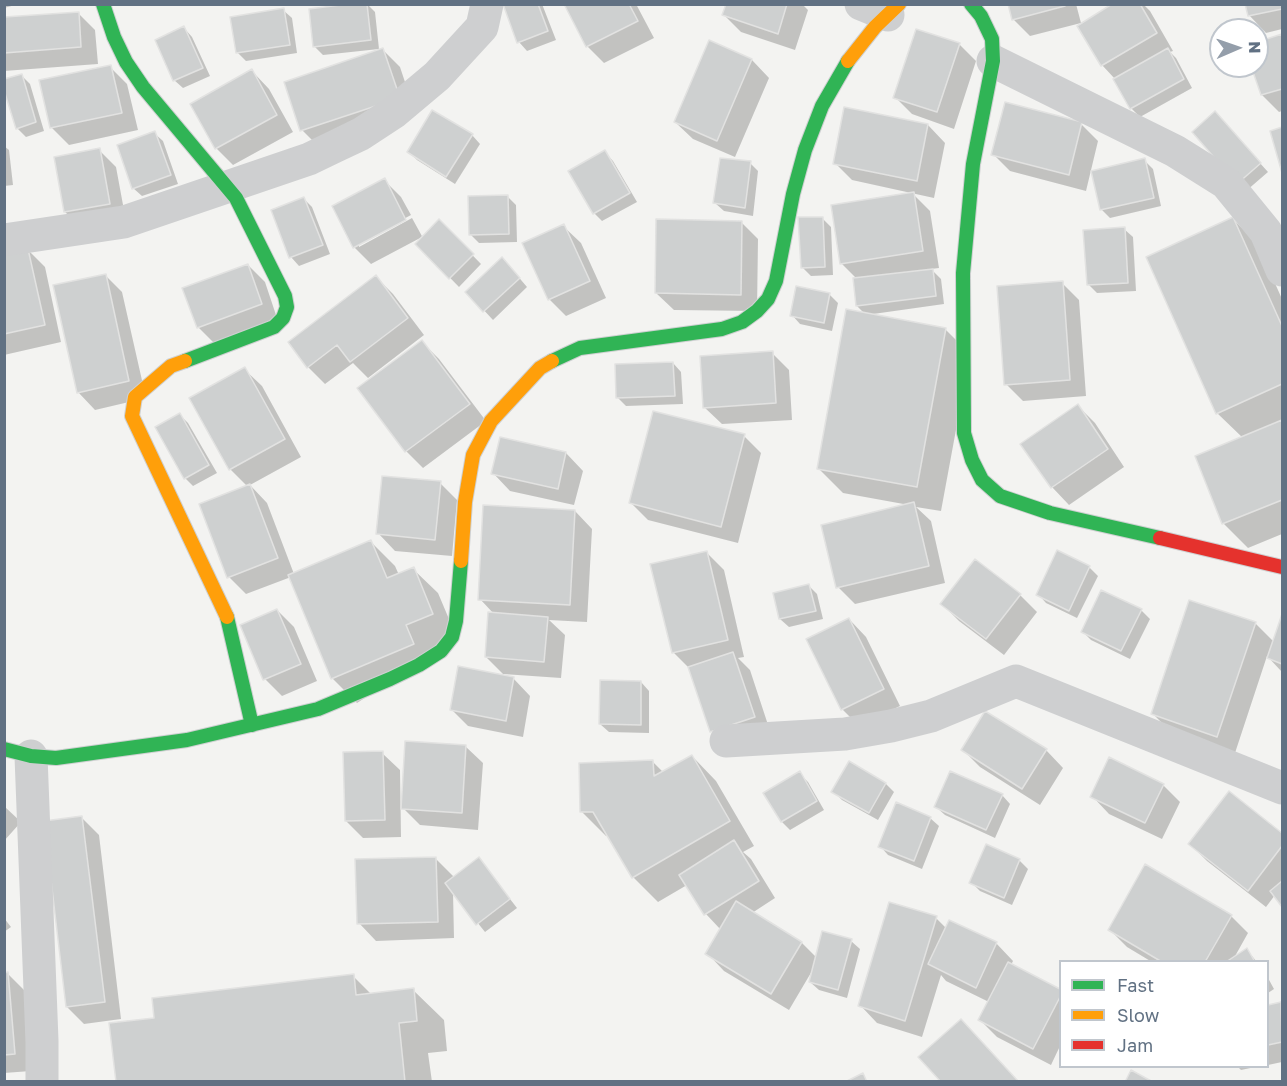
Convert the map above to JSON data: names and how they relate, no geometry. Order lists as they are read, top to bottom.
{
  "legend": ["Fast", "Slow", "Jam"],
  "north": "right"
}
